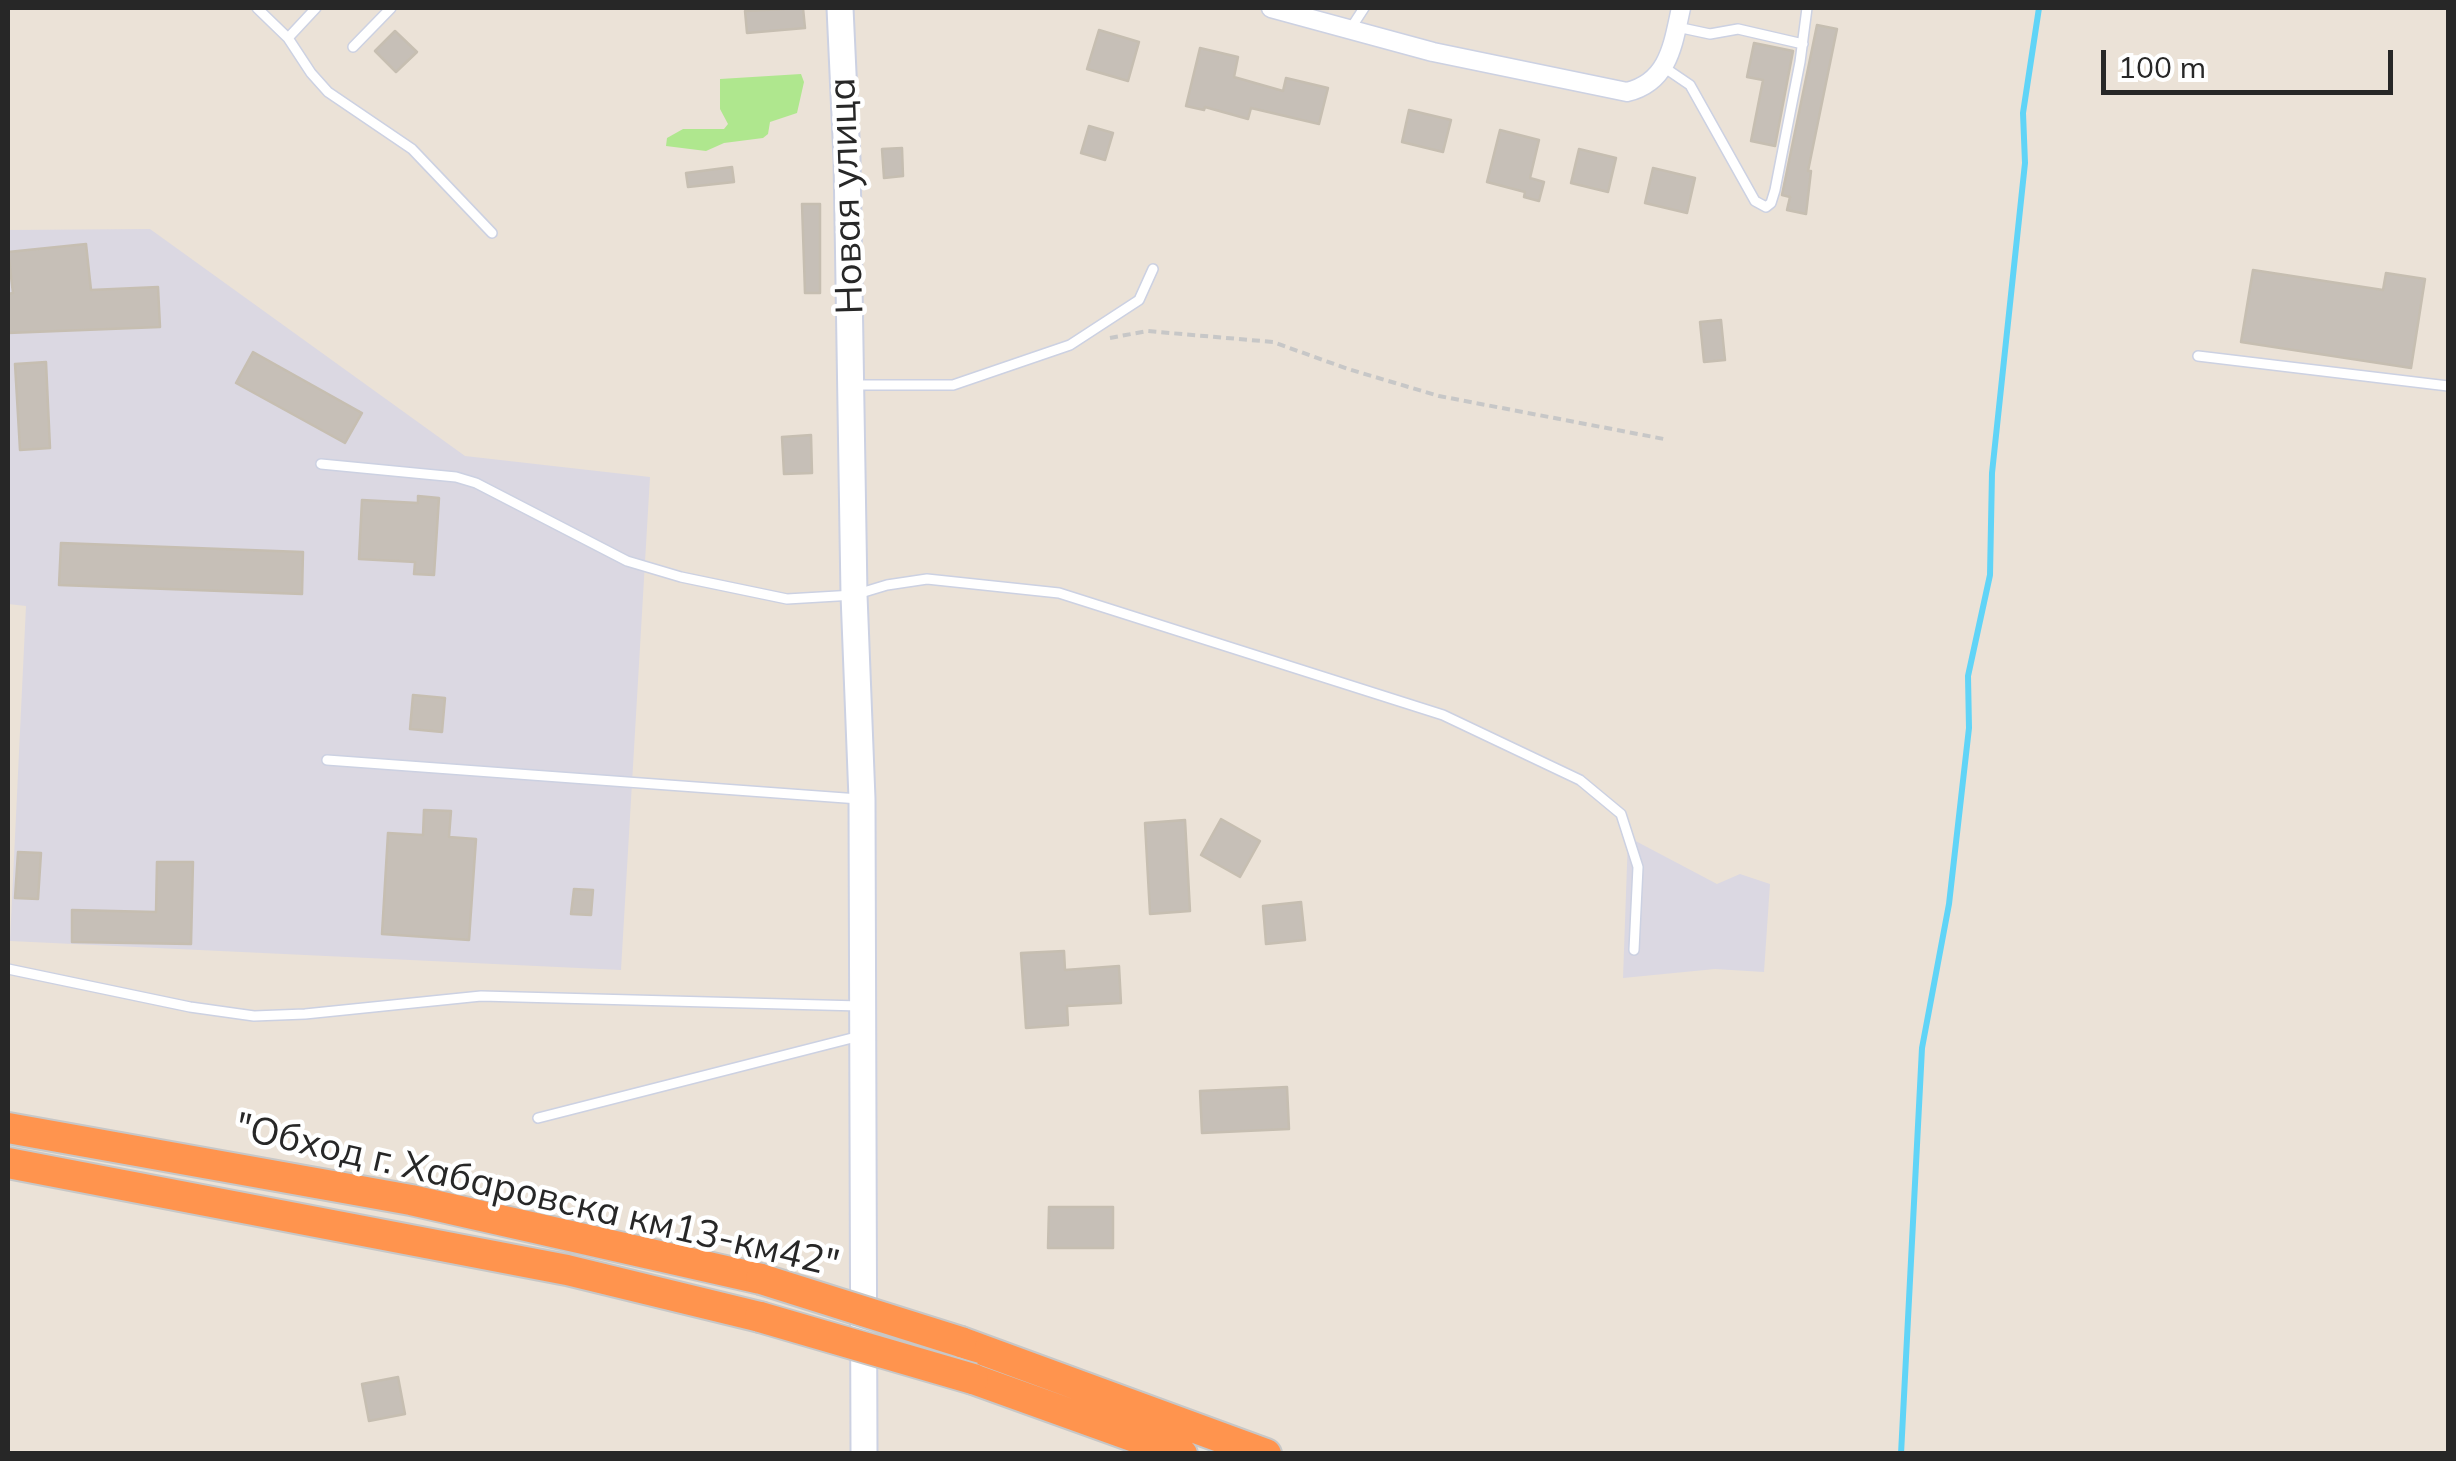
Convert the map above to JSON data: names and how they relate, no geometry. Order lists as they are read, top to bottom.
{
  "streets": {
    "highway": ["\"Обход г. Хабаровска км13-км42\""],
    "main road": ["Новая улица"]
  },
  "scale_bar": "100 m"
}
